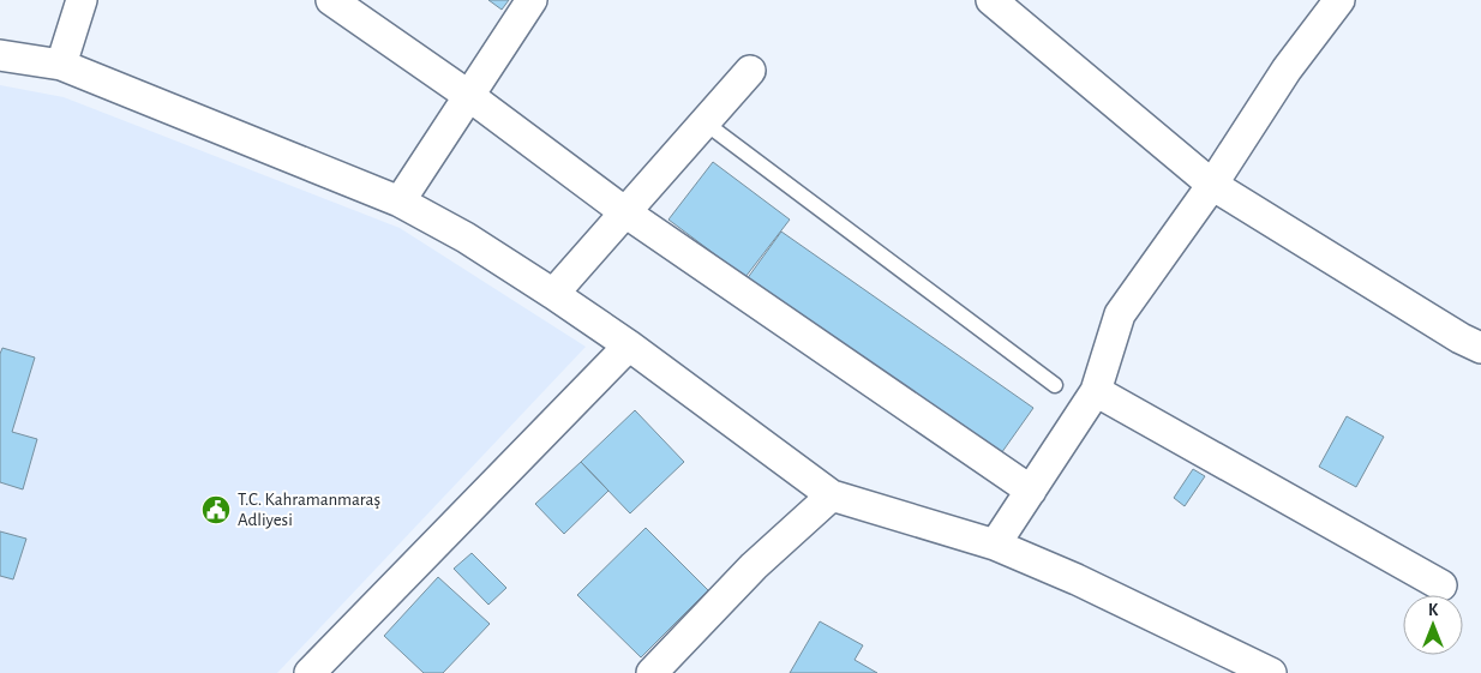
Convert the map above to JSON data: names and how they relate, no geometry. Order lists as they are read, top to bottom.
{
  "places": {
    "public building": ["T.C. Kahramanmaraş Adliyesi"]
  },
  "north": "top"
}
